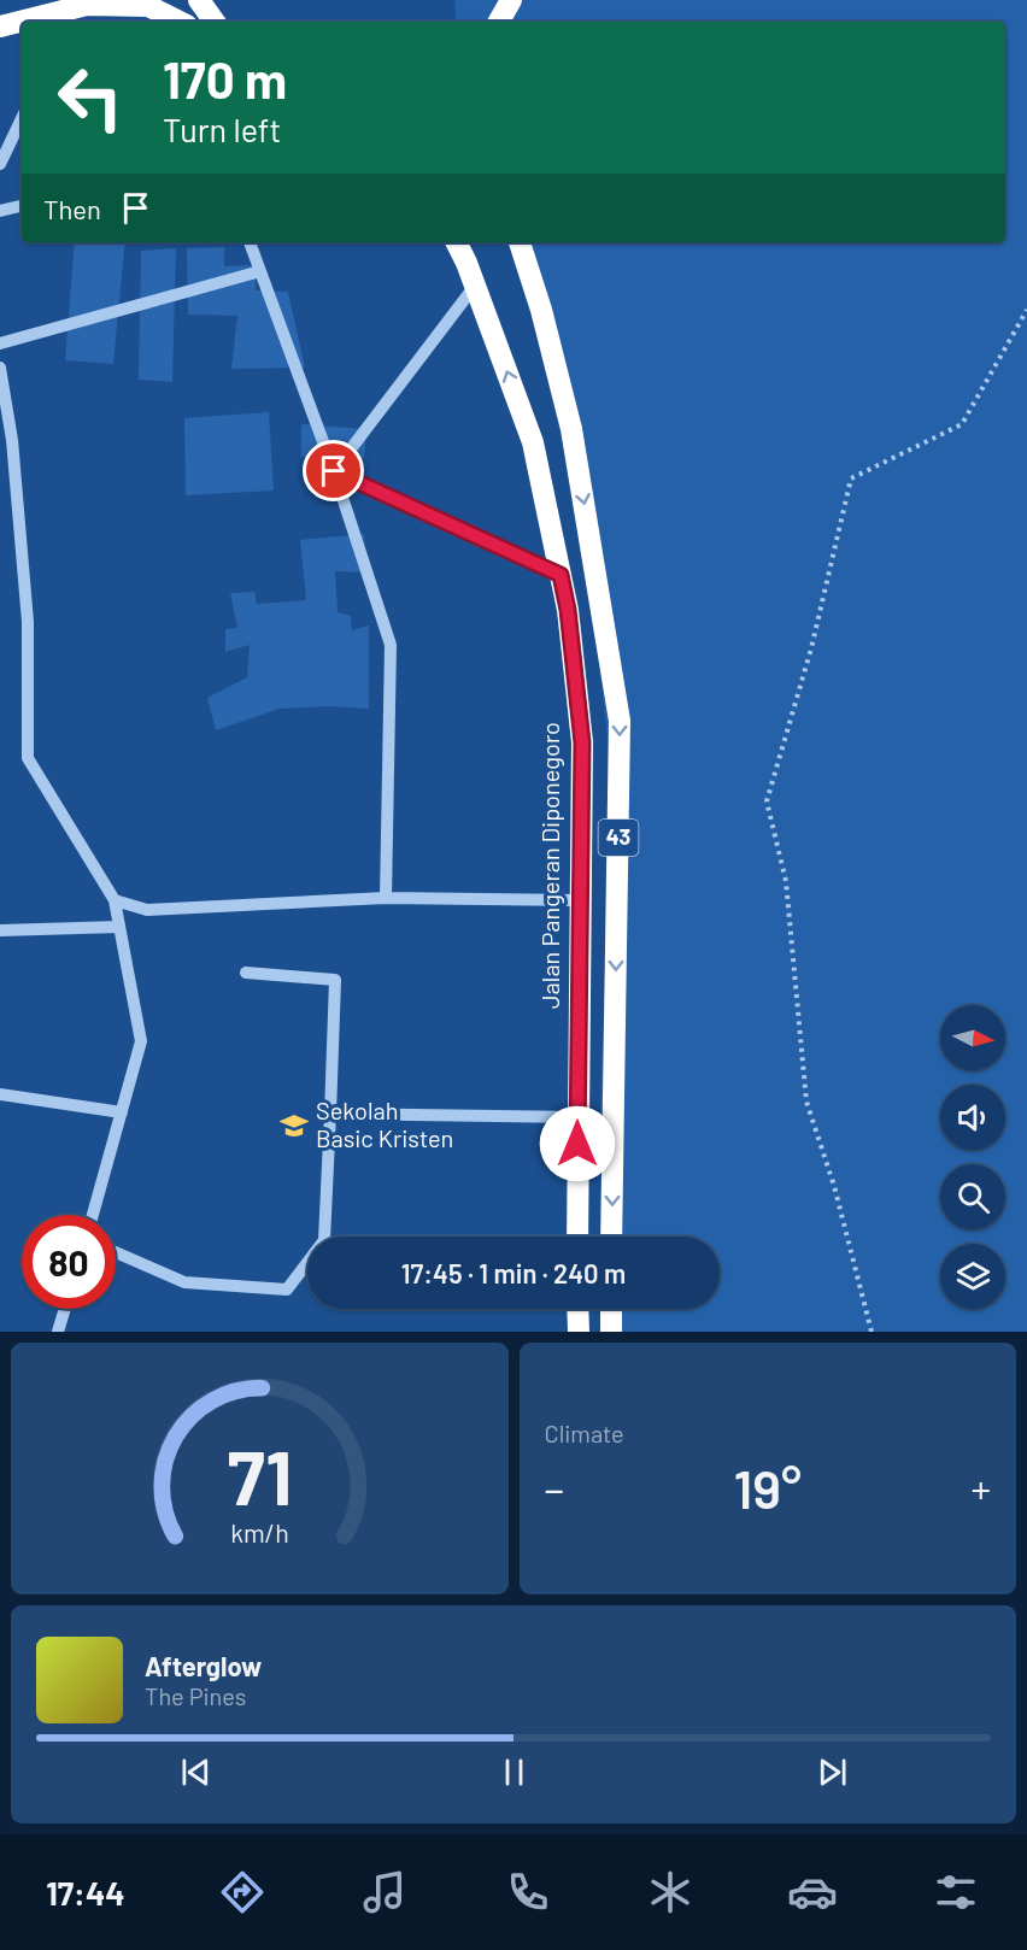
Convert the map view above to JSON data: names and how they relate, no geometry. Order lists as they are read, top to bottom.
{
  "streets": {
    "highway": ["43", "Jalan Pangeran Diponegoro"]
  },
  "places": {
    "school or university": ["Sekolah Basic Kristen"]
  },
  "north": "right",
  "page": {
    "turn": ["170 m", "Turn left"],
    "then": "Then",
    "limit": "80",
    "trip": "17:45 · 1 min · 240 m",
    "tile": "Climate",
    "heat": ["−", "19°", "+"],
    "song": ["Afterglow", "The Pines"],
    "tabs": "17:44",
    "gauge": ["71", "km/h"]
  }
}
